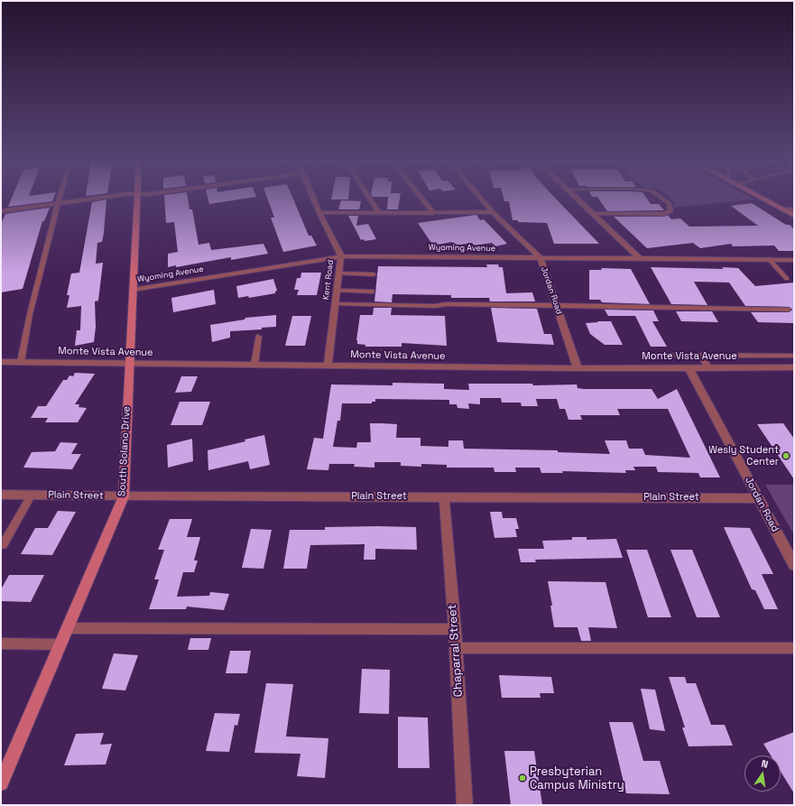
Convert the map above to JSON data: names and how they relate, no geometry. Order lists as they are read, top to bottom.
{
  "streets": {
    "street": [
      "Wyoming Avenue",
      "Kent Road",
      "Jordan Road",
      "Monte Vista Avenue",
      "South Solano Drive",
      "Plain Street",
      "Chaparral Street"
    ]
  },
  "crossings": [
    ["Wyoming Avenue", "Kent Road"],
    ["Wyoming Avenue", "Jordan Road"],
    ["Wyoming Avenue", "South Solano Drive"],
    ["Kent Road", "Monte Vista Avenue"],
    ["Jordan Road", "Monte Vista Avenue"],
    ["Jordan Road", "Plain Street"],
    ["Monte Vista Avenue", "South Solano Drive"],
    ["South Solano Drive", "Plain Street"],
    ["Plain Street", "Chaparral Street"]
  ],
  "places": ["Wesly Student Center", "Presbyterian Campus Ministry"],
  "north": "top"
}
